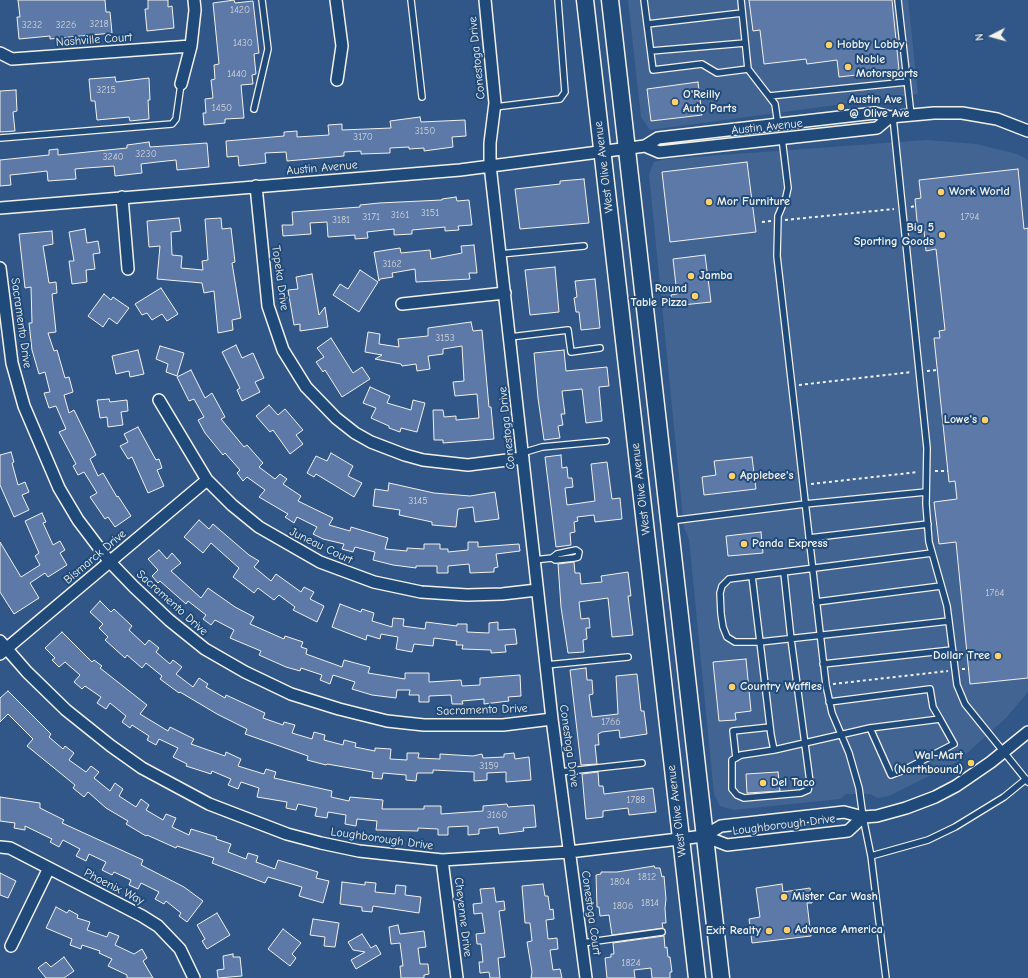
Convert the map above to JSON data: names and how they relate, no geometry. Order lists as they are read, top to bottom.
{
  "streets": {
    "main road": ["West Olive Avenue"],
    "street": [
      "Nashville Court",
      "Conestoga Drive",
      "Austin Avenue",
      "Topeka Drive",
      "Sacramento Drive",
      "Juneau Court",
      "Bismarck Drive",
      "Loughborough Drive",
      "Phoenix Way",
      "Conestoga Court",
      "Cheyenne Drive"
    ]
  },
  "crossings": [
    ["Conestoga Drive", "Austin Avenue"],
    ["Conestoga Drive", "Topeka Drive"],
    ["Conestoga Drive", "Sacramento Drive"],
    ["Conestoga Drive", "Juneau Court"],
    ["Conestoga Drive", "Loughborough Drive"],
    ["Conestoga Drive", "Conestoga Court"],
    ["Austin Avenue", "West Olive Avenue"],
    ["Austin Avenue", "Topeka Drive"],
    ["West Olive Avenue", "Loughborough Drive"],
    ["Sacramento Drive", "Bismarck Drive"],
    ["Juneau Court", "Bismarck Drive"],
    ["Bismarck Drive", "Loughborough Drive"],
    ["Loughborough Drive", "Conestoga Court"],
    ["Loughborough Drive", "Cheyenne Drive"]
  ],
  "places": [
    "Hobby Lobby",
    "Noble Motorsports",
    "O'Reilly Auto Parts",
    "Austin Ave @ Olive Ave",
    "Work World",
    "Mor Furniture",
    "Big 5 Sporting Goods",
    "Jamba",
    "Round Table Pizza",
    "Lowe's",
    "Applebee's",
    "Panda Express",
    "Dollar Tree",
    "Country Waffles",
    "Wal-Mart (Northbound)",
    "Del Taco",
    "Mister Car Wash",
    "Advance America",
    "Exit Realty"
  ],
  "house_numbers": [
    "1420",
    "3218",
    "3232",
    "3226",
    "1430",
    "1440",
    "3215",
    "1450",
    "3150",
    "3170",
    "3230",
    "3240",
    "3151",
    "3161",
    "3171",
    "1794",
    "3181",
    "3162",
    "3153",
    "3145",
    "1764",
    "1766",
    "3159",
    "1788",
    "3160",
    "1812",
    "1804",
    "1814",
    "1806",
    "1824"
  ],
  "north": "left"
}
